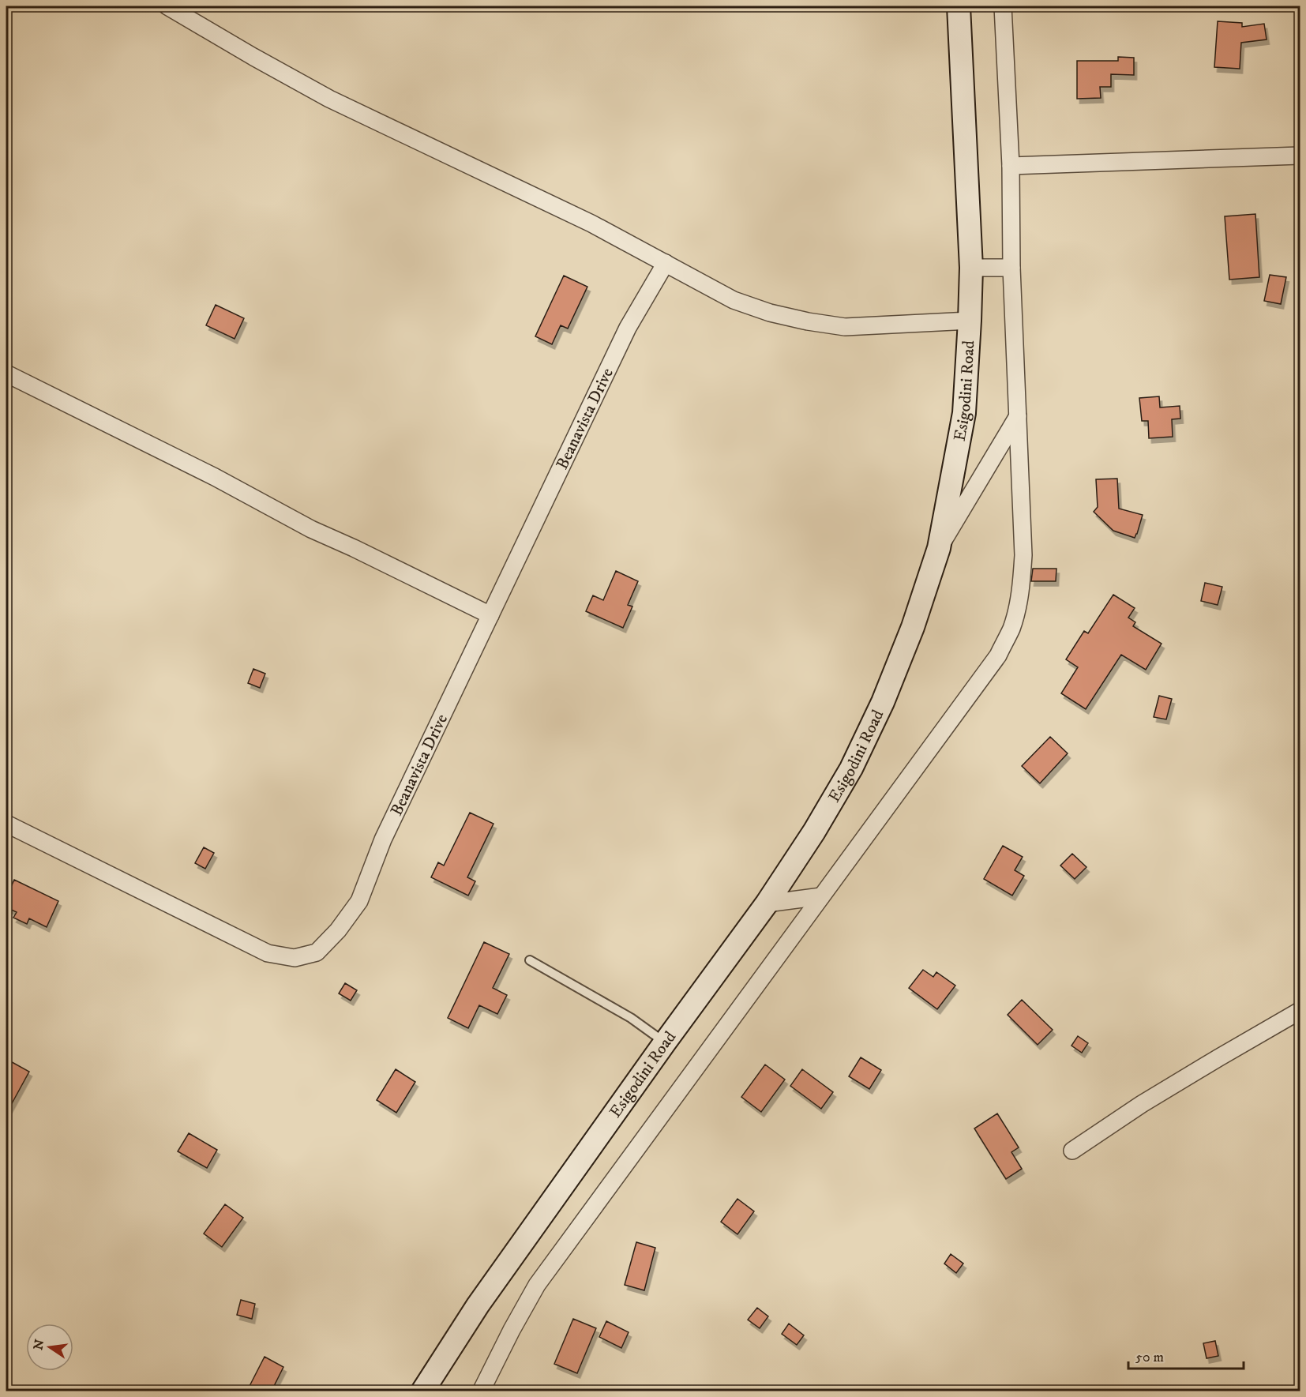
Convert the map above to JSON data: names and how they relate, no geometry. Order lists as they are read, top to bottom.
{
  "streets": {
    "main road": ["Esigodini Road"],
    "street": ["Beanavista Drive"]
  },
  "scale_bar": "50 m",
  "north": "left"
}
